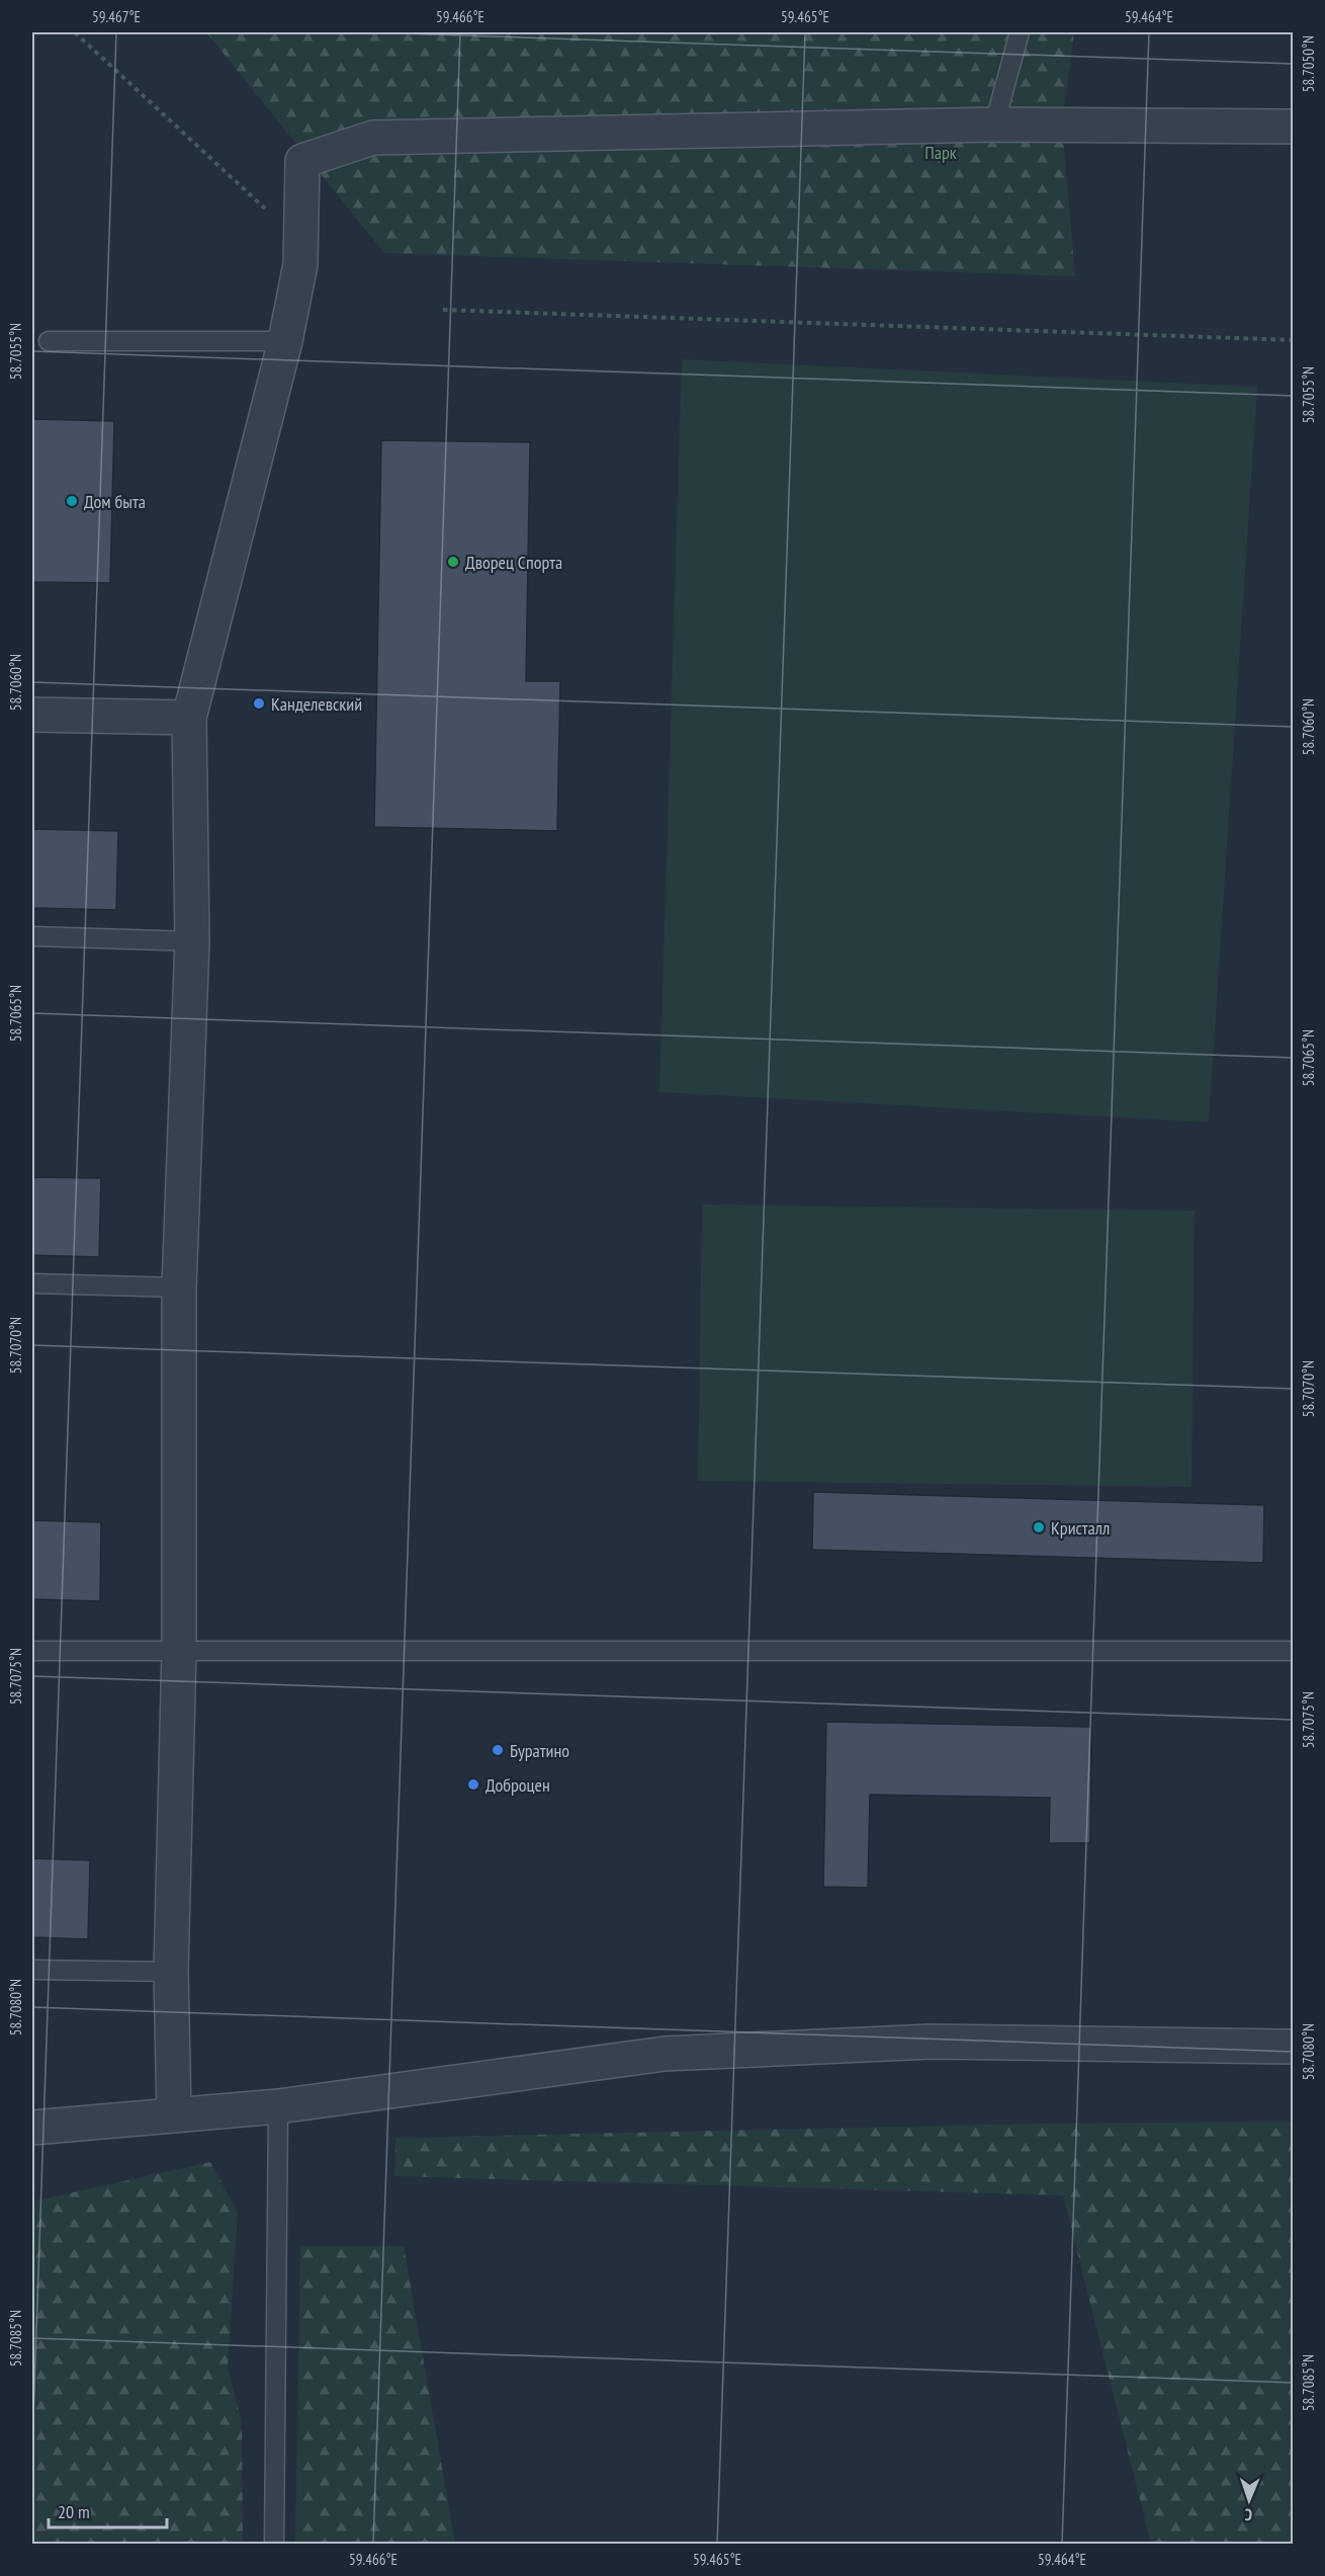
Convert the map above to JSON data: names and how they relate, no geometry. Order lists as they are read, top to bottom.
{
  "parks": ["Парк"],
  "places": [
    "Дом быта",
    "Дворец Спорта",
    "Канделевский",
    "Кристалл",
    "Буратино",
    "Доброцен"
  ],
  "scale_bar": "20 m",
  "north": "bottom",
  "coordinates": [
    "59.467°E",
    "59.466°E",
    "59.465°E",
    "59.464°E",
    "58.7050°N",
    "58.7055°N",
    "58.7060°N",
    "58.7065°N",
    "58.7070°N",
    "58.7075°N",
    "58.7080°N",
    "58.7085°N"
  ]
}
